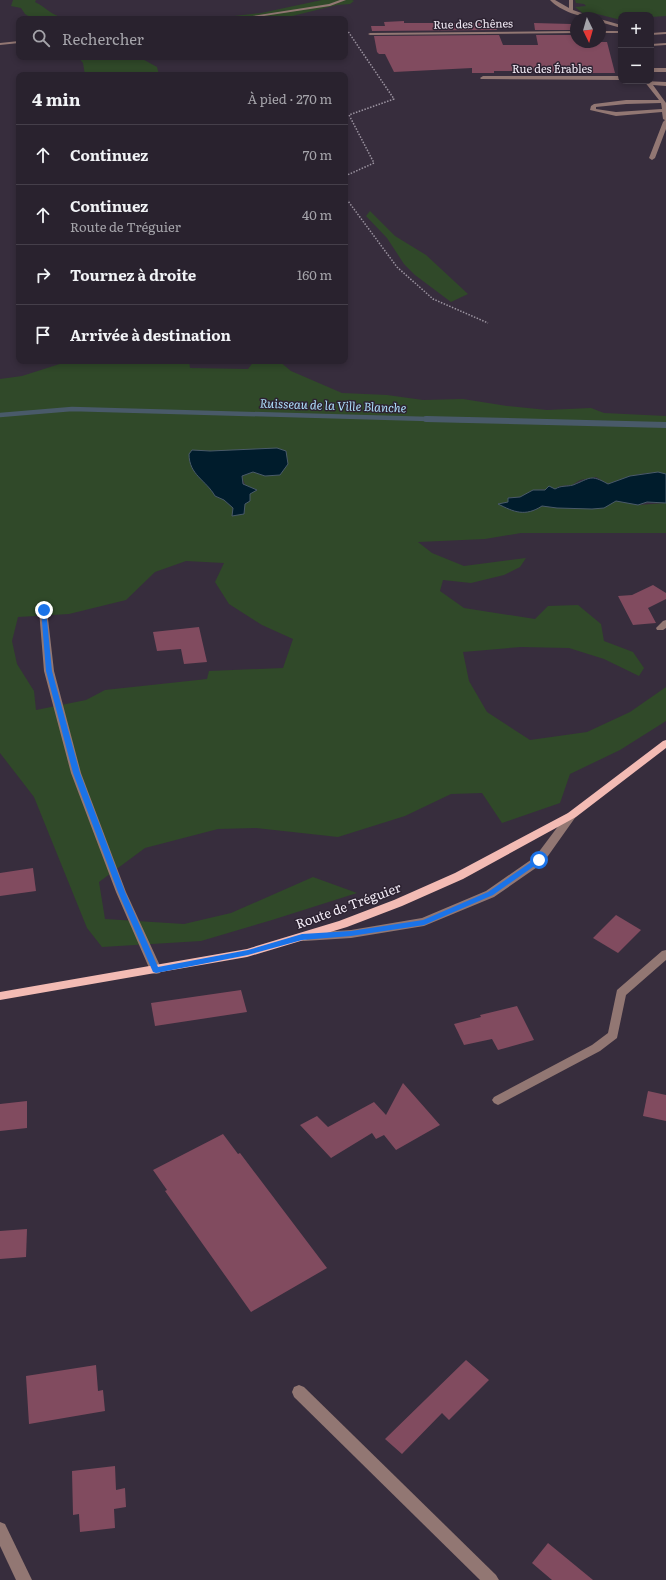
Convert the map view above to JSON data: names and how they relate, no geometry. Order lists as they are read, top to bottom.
{
  "streets": {
    "main road": ["Route de Tréguier"],
    "street": ["Rue des Chênes", "Rue des Érables"]
  },
  "water": ["Ruisseau de la Ville Blanche"],
  "north": "bottom",
  "page": {
    "map_buttons": ["+", "−"],
    "search": "Rechercher",
    "heading": ["4 min", "À pied · 270 m"],
    "list": [
      ["Continuez", "70 m"],
      ["Continuez", "Route de Tréguier", "40 m"],
      ["Tournez à droite", "160 m"],
      "Arrivée à destination"
    ]
  }
}
